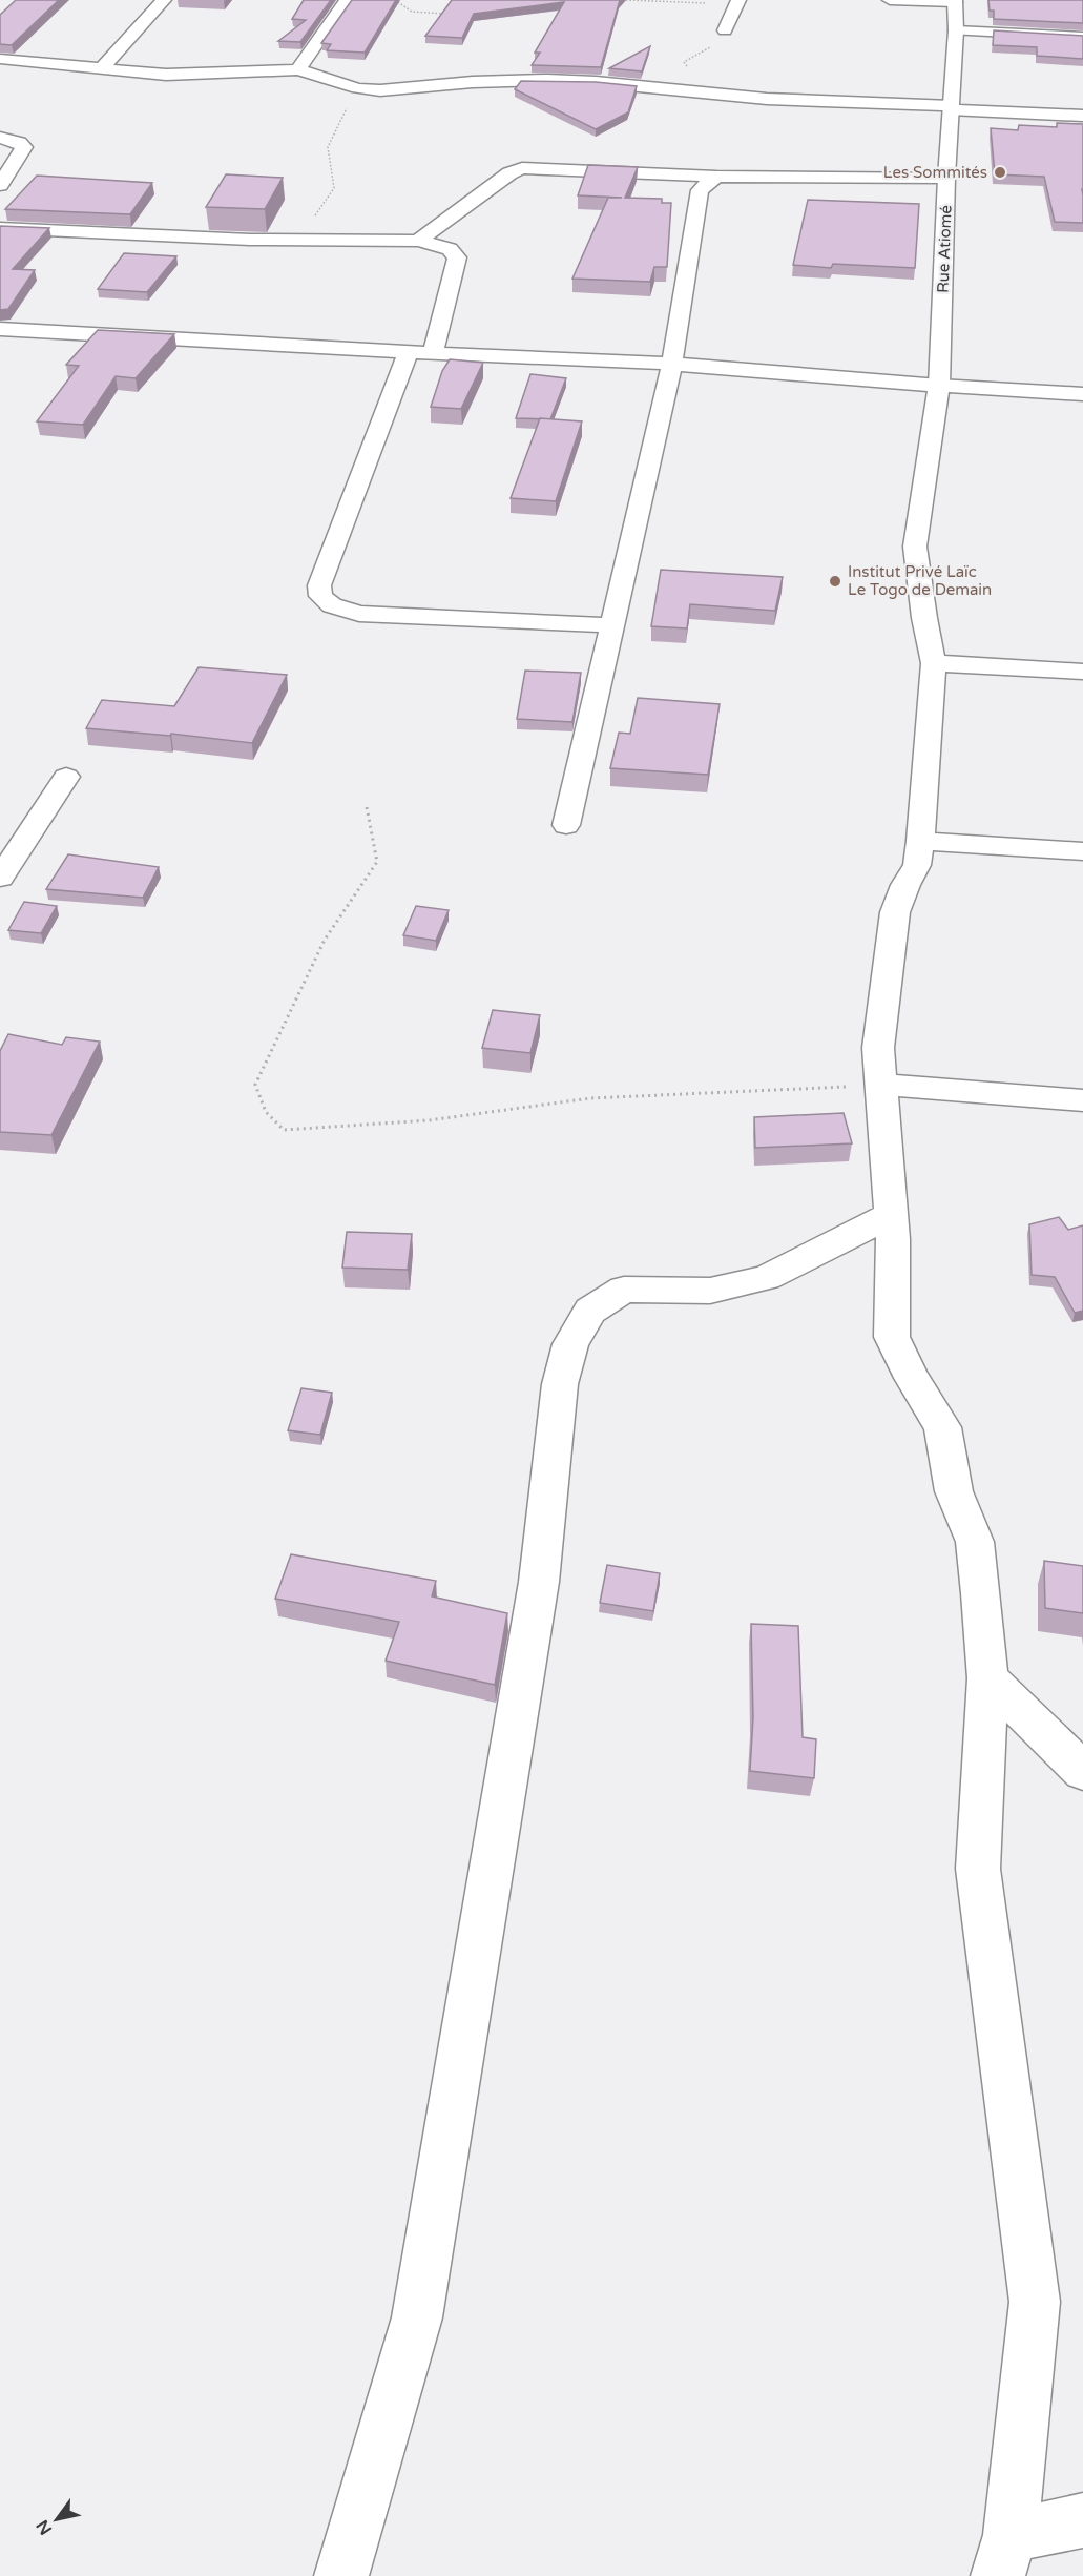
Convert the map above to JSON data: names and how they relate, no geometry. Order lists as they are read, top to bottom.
{
  "streets": {
    "street": ["Rue Atiomé"]
  },
  "places": ["Les Sommités", "Institut Privé Laïc Le Togo de Demain"],
  "north": "bottom left"
}
